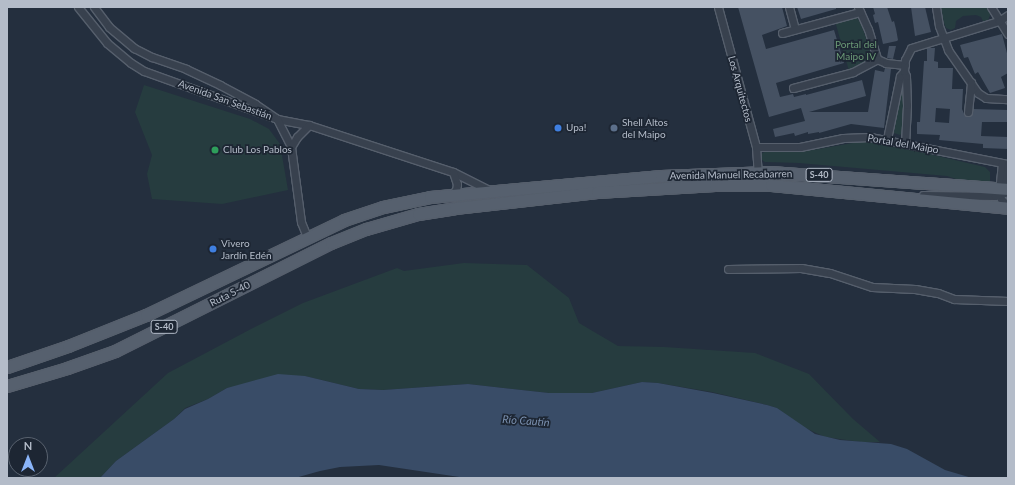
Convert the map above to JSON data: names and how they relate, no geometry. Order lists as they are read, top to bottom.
{
  "streets": {
    "main road": ["Avenida Manuel Recabarren", "S-40", "Ruta S-40"],
    "street": ["Los Arquitectos", "Avenida San Sebastián", "Portal del Maipo"]
  },
  "crossings": [
    ["Los Arquitectos", "Portal del Maipo"],
    ["Los Arquitectos", "Avenida Manuel Recabarren"],
    ["Portal del Maipo", "Avenida Manuel Recabarren"],
    ["Avenida Manuel Recabarren", "Ruta S-40"]
  ],
  "water": ["Río Cautín"],
  "parks": ["Portal del Maipo IV"],
  "places": [
    "Upa!",
    "Shell Altos del Maipo",
    "Club Los Pablos",
    "Vivero Jardín Edén"
  ],
  "north": "top"
}
